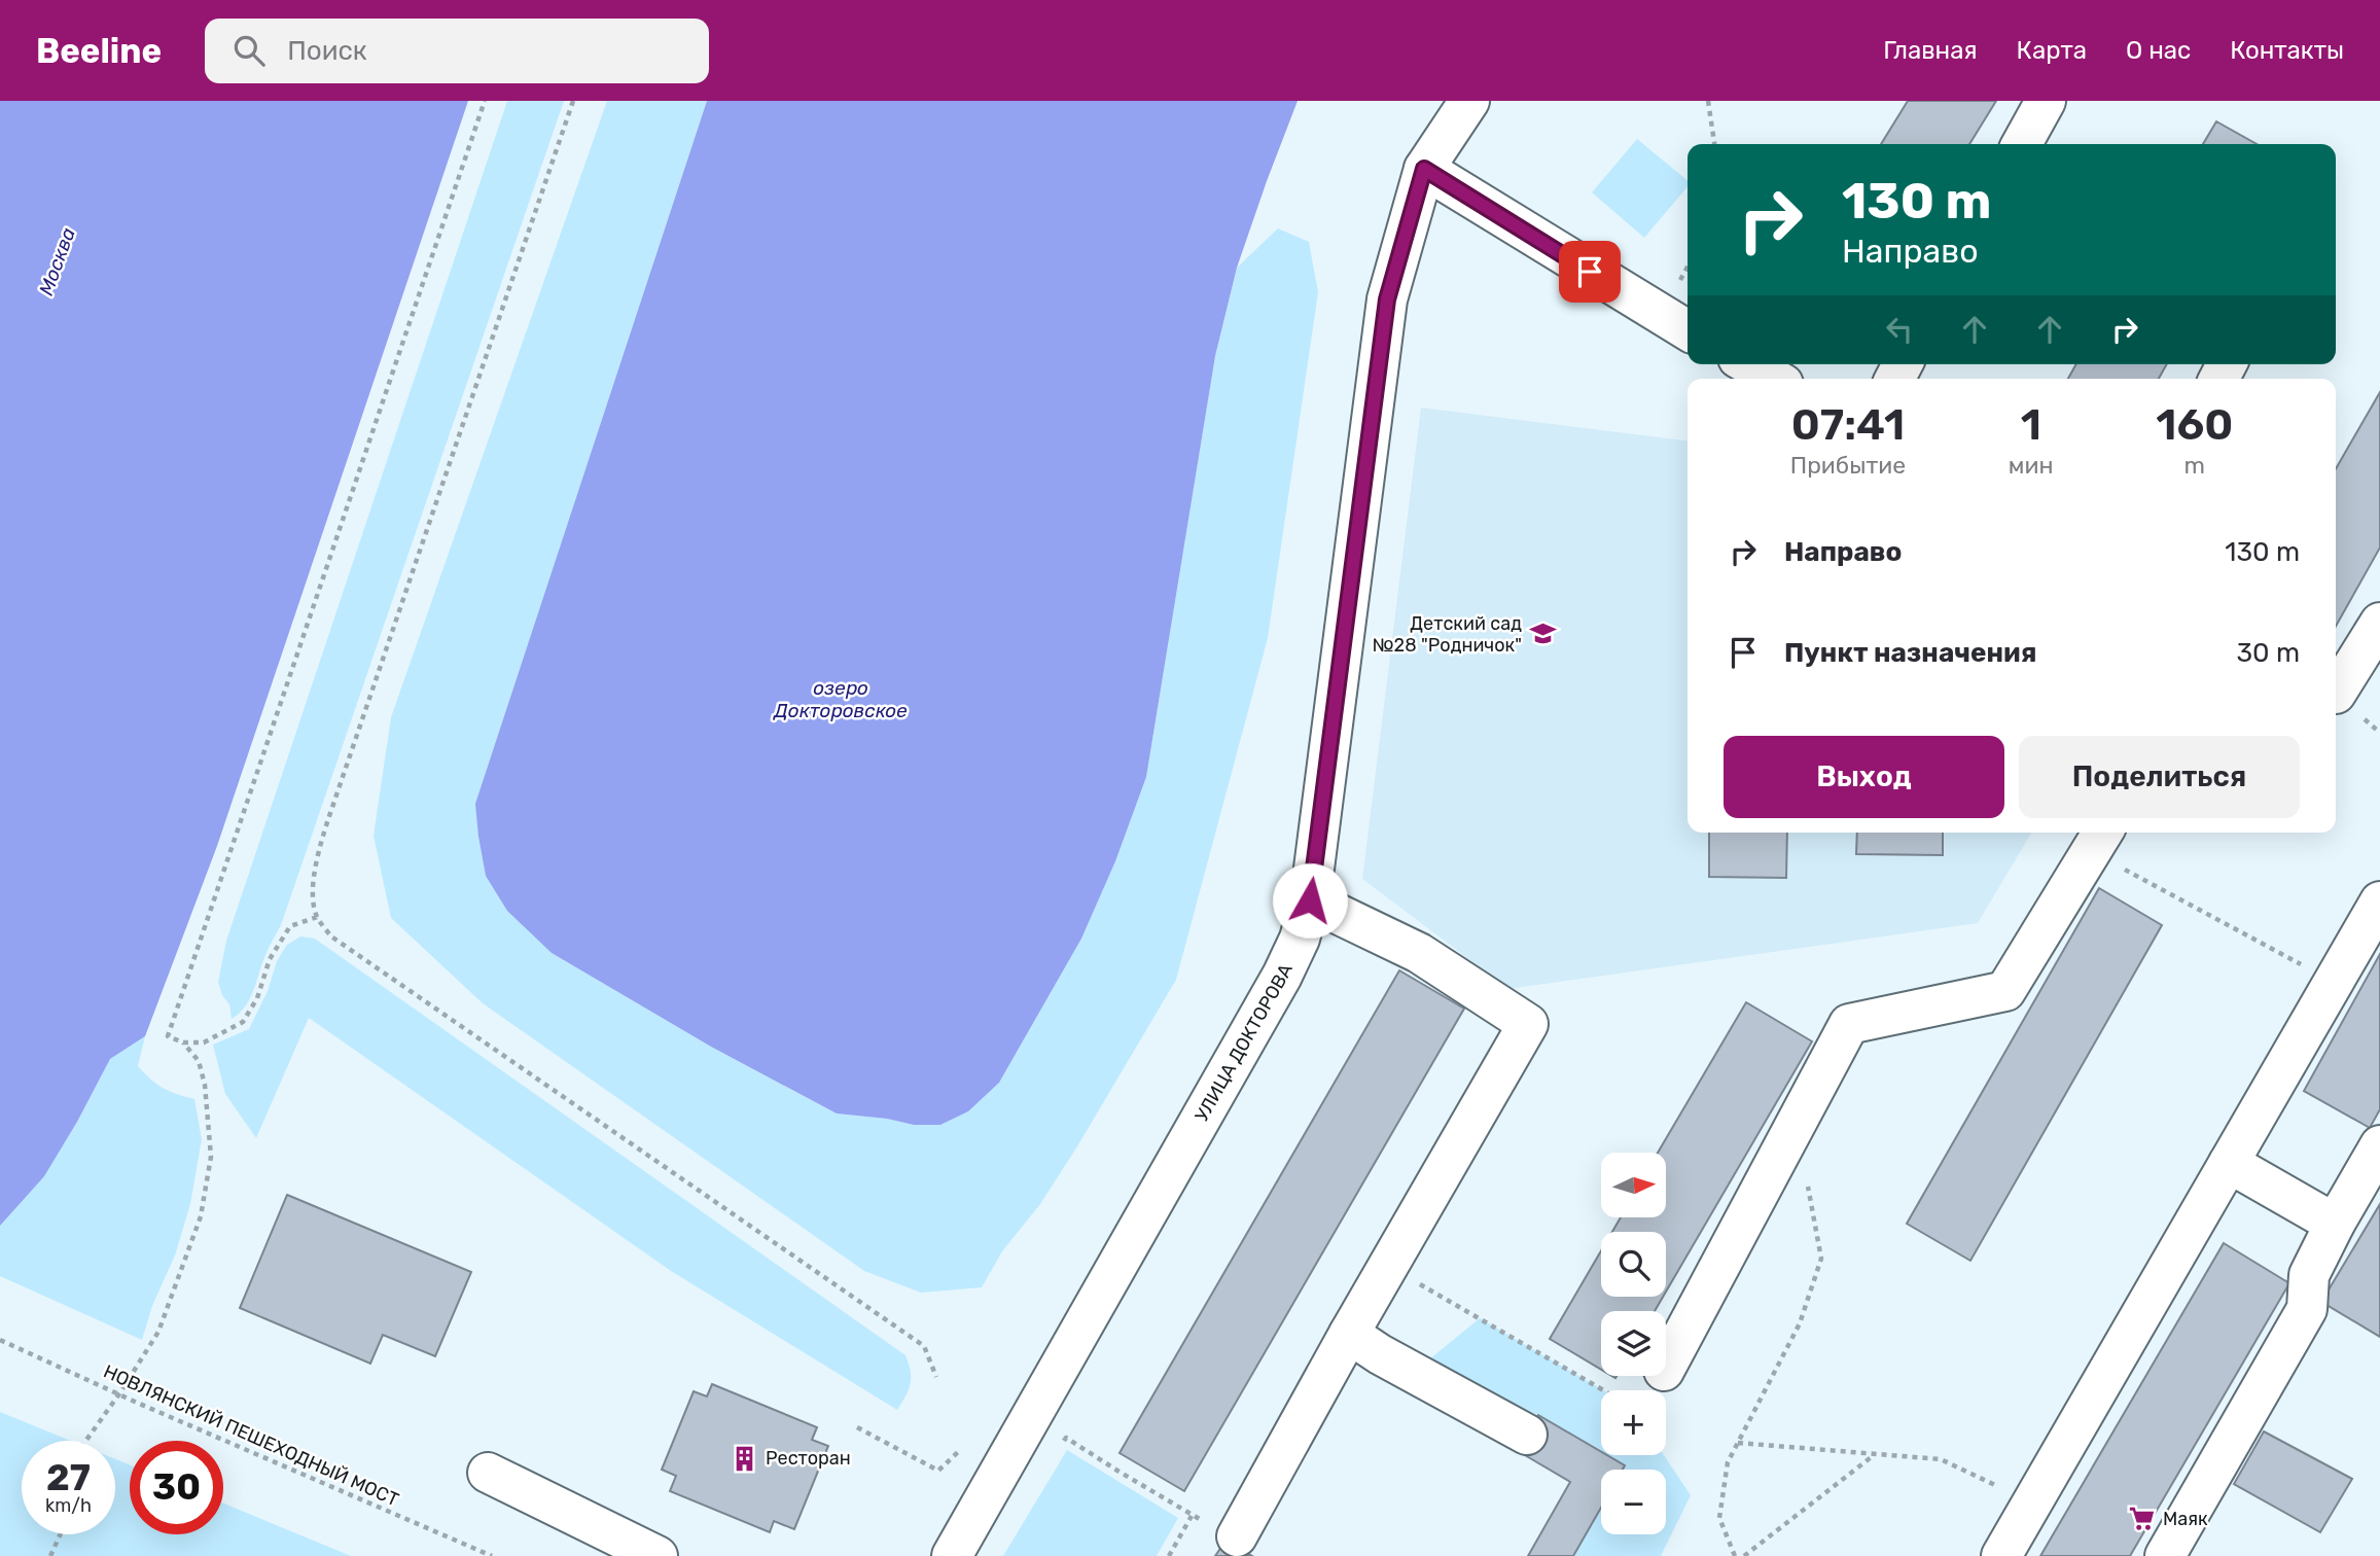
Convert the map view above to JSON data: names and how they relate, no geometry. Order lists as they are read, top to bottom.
{
  "streets": {
    "street": ["УЛИЦА ДОКТОРОВА"],
    "path": ["НОВЛЯНСКИЙ ПЕШЕХОДНЫЙ МОСТ"]
  },
  "water": ["Москва", "озеро Докторовское"],
  "places": {
    "school or university": ["Детский сад №28 \"Родничок\""],
    "building": ["Ресторан"],
    "supermarket": ["Маяк"]
  },
  "north": "right",
  "page": {
    "header": "Beeline",
    "search": "Поиск",
    "nav": [
      "Главная",
      "Карта",
      "О нас",
      "Контакты"
    ],
    "turn": ["130 m", "Направо"],
    "eta": [
      "07:41",
      "Прибытие",
      "1",
      "мин",
      "160",
      "m"
    ],
    "list": [
      {
        "name": "Направо",
        "value": "130 m"
      },
      {
        "name": "Пункт назначения",
        "value": "30 m"
      }
    ],
    "buttons": ["Выход", "Поделиться"],
    "map_buttons": ["+", "−"],
    "speed": "27 km/h",
    "limit": "30"
  }
}
